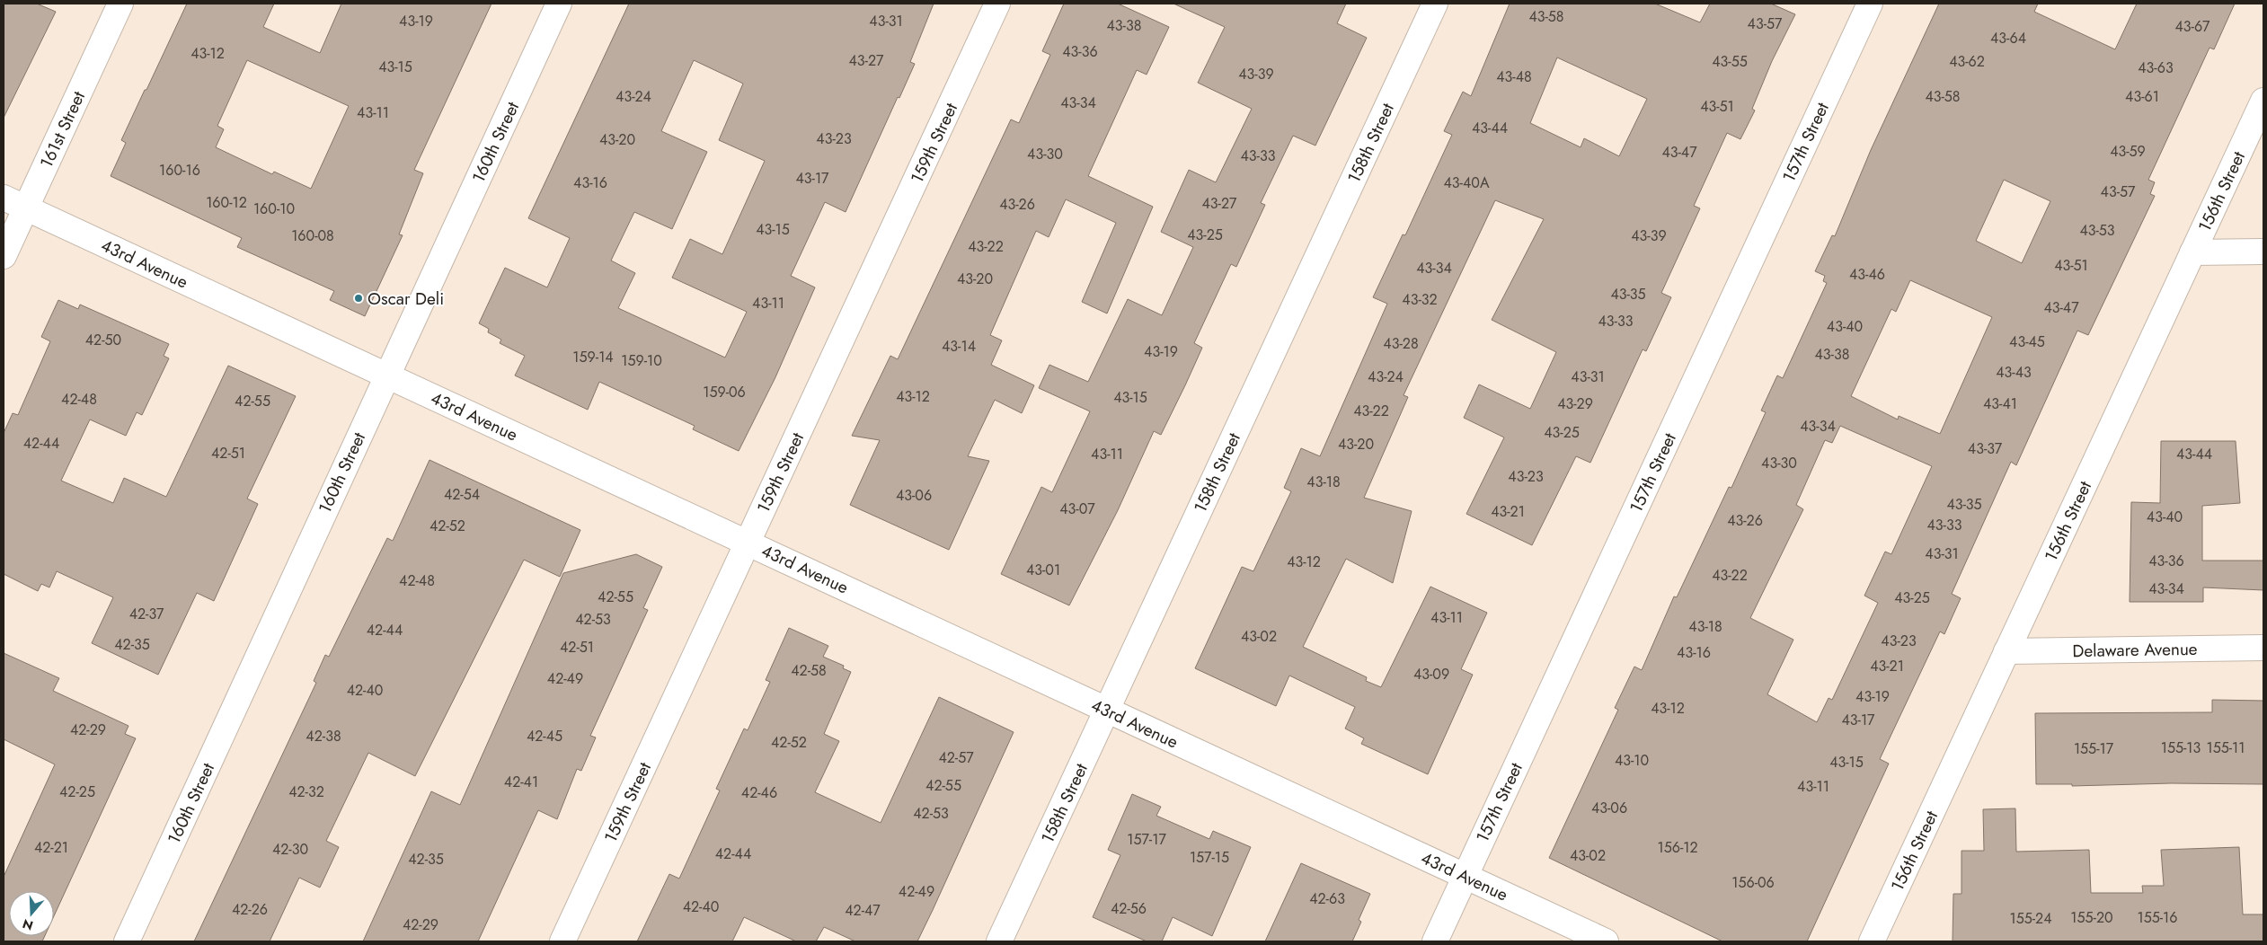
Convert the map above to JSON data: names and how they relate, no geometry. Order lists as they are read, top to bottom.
{
  "streets": {
    "street": [
      "161st Street",
      "160th Street",
      "157th Street",
      "159th Street",
      "158th Street",
      "156th Street",
      "43rd Avenue",
      "Delaware Avenue"
    ]
  },
  "crossings": [
    ["161st Street", "43rd Avenue"],
    ["160th Street", "43rd Avenue"],
    ["157th Street", "43rd Avenue"],
    ["159th Street", "43rd Avenue"],
    ["158th Street", "43rd Avenue"],
    ["156th Street", "Delaware Avenue"]
  ],
  "places": ["Oscar Deli"],
  "house_numbers": [
    "43-58",
    "43-19",
    "43-31",
    "43-57",
    "43-38",
    "43-67",
    "43-64",
    "43-36",
    "43-12",
    "43-27",
    "43-55",
    "43-62",
    "43-15",
    "43-63",
    "43-39",
    "43-48",
    "43-24",
    "43-58",
    "43-61",
    "43-34",
    "43-51",
    "43-11",
    "43-44",
    "43-23",
    "43-20",
    "43-59",
    "43-47",
    "43-30",
    "43-33",
    "160-16",
    "43-17",
    "43-16",
    "43-40A",
    "43-57",
    "160-12",
    "43-27",
    "43-26",
    "160-10",
    "43-15",
    "43-53",
    "43-25",
    "160-08",
    "43-39",
    "43-22",
    "43-51",
    "43-34",
    "43-46",
    "43-20",
    "43-35",
    "43-32",
    "43-11",
    "43-47",
    "43-33",
    "43-40",
    "42-50",
    "43-45",
    "43-28",
    "43-14",
    "43-19",
    "43-38",
    "159-14",
    "159-10",
    "43-43",
    "43-24",
    "43-31",
    "159-06",
    "43-12",
    "43-15",
    "42-48",
    "42-55",
    "43-29",
    "43-41",
    "43-22",
    "43-34",
    "43-25",
    "42-44",
    "43-20",
    "43-37",
    "42-51",
    "43-11",
    "43-44",
    "43-30",
    "43-23",
    "43-18",
    "42-54",
    "43-06",
    "43-35",
    "43-07",
    "43-21",
    "43-40",
    "43-26",
    "43-33",
    "42-52",
    "43-31",
    "43-36",
    "43-12",
    "43-01",
    "43-22",
    "42-48",
    "43-34",
    "42-55",
    "43-25",
    "42-37",
    "43-11",
    "42-53",
    "43-18",
    "42-44",
    "43-02",
    "43-23",
    "42-35",
    "42-51",
    "43-16",
    "43-21",
    "42-58",
    "43-09",
    "42-49",
    "42-40",
    "43-19",
    "43-12",
    "43-17",
    "42-29",
    "42-38",
    "42-45",
    "42-52",
    "155-13",
    "155-11",
    "155-17",
    "42-57",
    "43-10",
    "43-15",
    "42-41",
    "42-55",
    "43-11",
    "42-25",
    "42-32",
    "42-46",
    "43-06",
    "42-53",
    "157-17",
    "42-21",
    "156-12",
    "42-30",
    "42-44",
    "43-02",
    "157-15",
    "42-35",
    "156-06",
    "42-49",
    "42-63",
    "42-40",
    "42-56",
    "42-26",
    "42-47",
    "155-20",
    "155-16",
    "155-24",
    "42-29"
  ],
  "north": "bottom"
}
